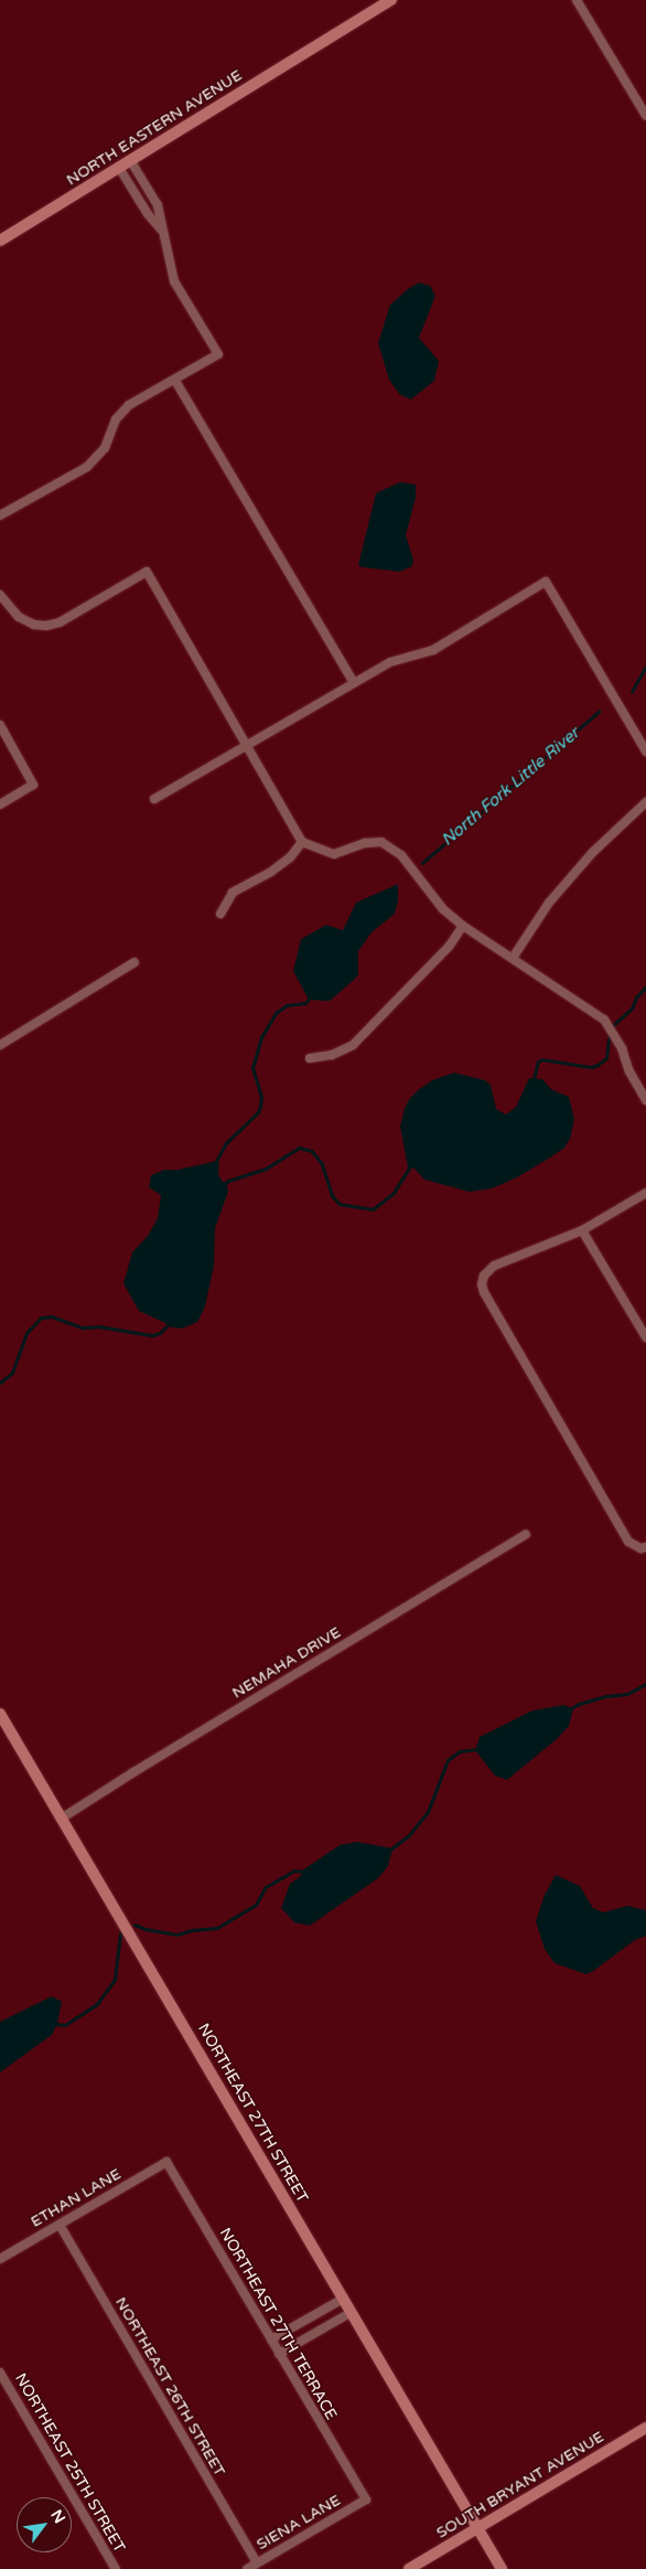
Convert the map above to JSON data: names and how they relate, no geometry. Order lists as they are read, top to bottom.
{
  "streets": {
    "street": [
      "NORTH EASTERN AVENUE",
      "NEMAHA DRIVE",
      "NORTHEAST 27TH STREET",
      "ETHAN LANE",
      "NORTHEAST 27TH TERRACE",
      "NORTHEAST 26TH STREET",
      "NORTHEAST 25TH STREET",
      "SOUTH BRYANT AVENUE",
      "SIENA LANE"
    ]
  },
  "crossings": [
    ["NEMAHA DRIVE", "NORTHEAST 27TH STREET"],
    ["NORTHEAST 27TH STREET", "SOUTH BRYANT AVENUE"],
    ["ETHAN LANE", "NORTHEAST 27TH TERRACE"],
    ["ETHAN LANE", "NORTHEAST 26TH STREET"],
    ["NORTHEAST 27TH TERRACE", "SIENA LANE"],
    ["NORTHEAST 26TH STREET", "SIENA LANE"]
  ],
  "water": ["North Fork Little River"],
  "north": "top right"
}
